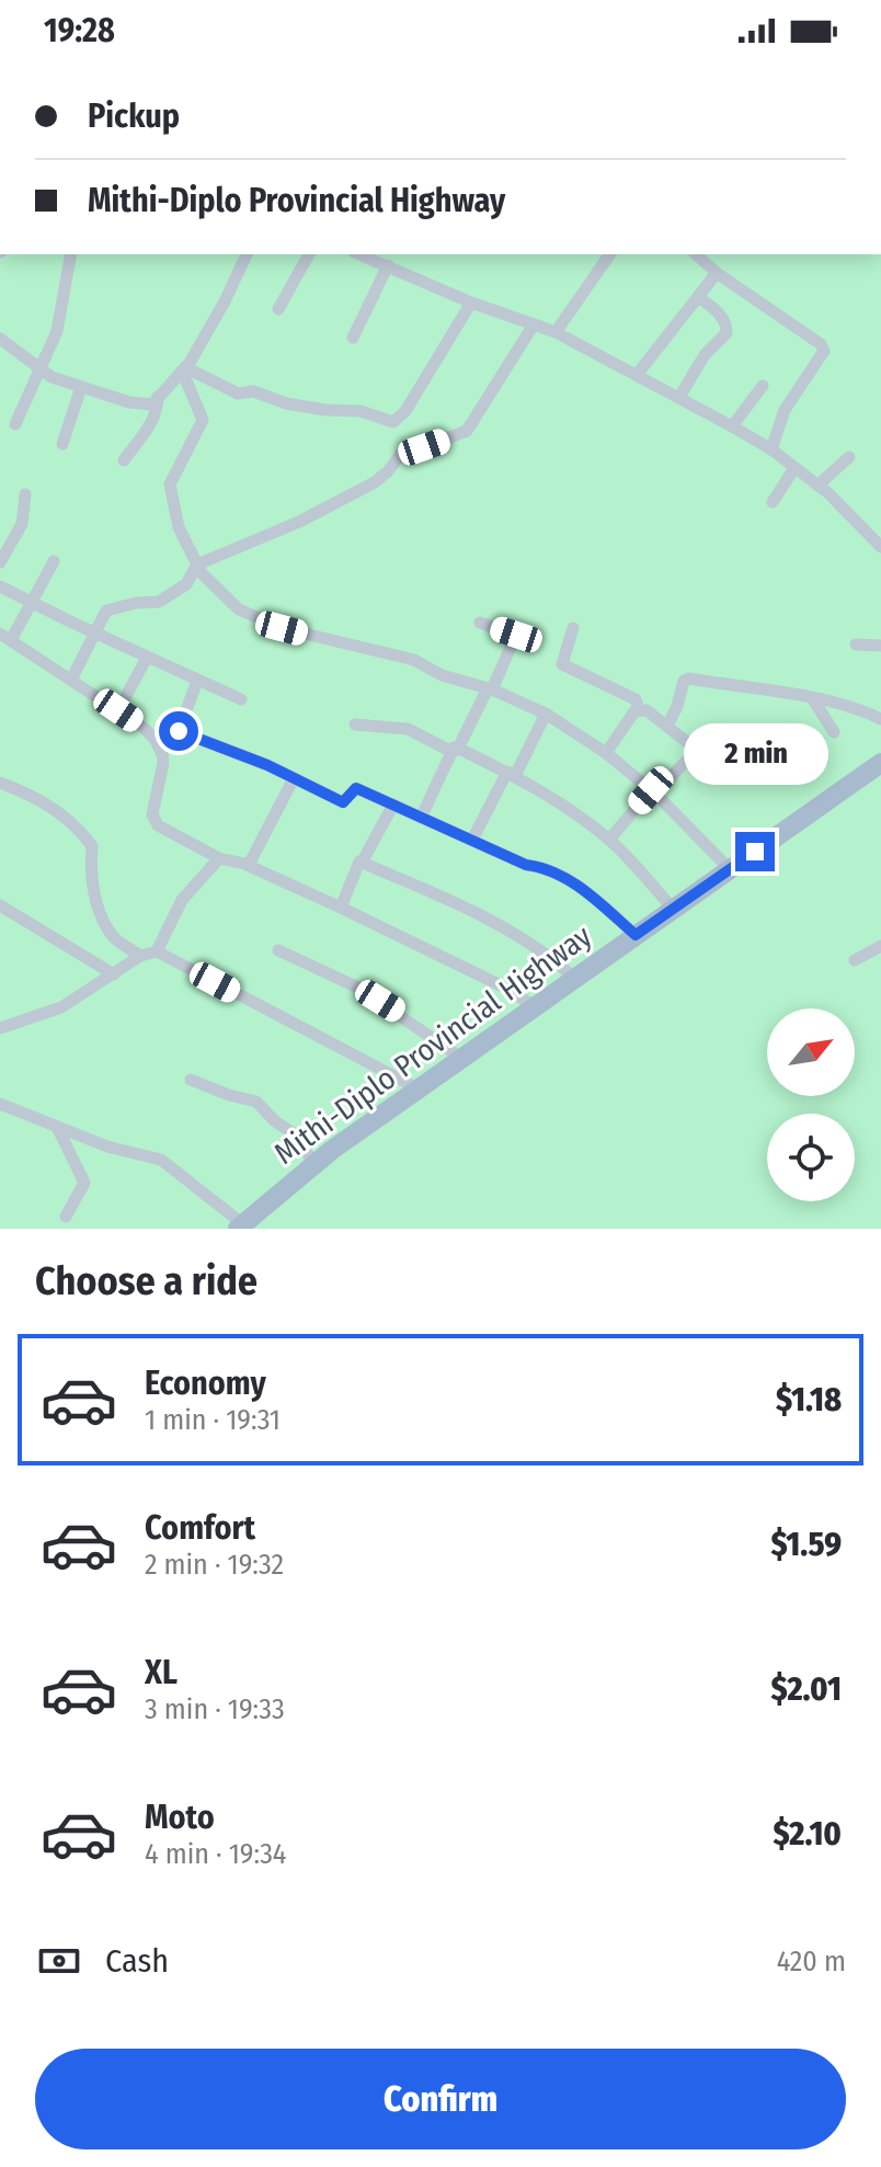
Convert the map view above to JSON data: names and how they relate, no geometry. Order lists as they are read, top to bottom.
{
  "streets": {
    "main road": ["Mithi-Diplo Provincial Highway"]
  },
  "north": "top right",
  "page": {
    "status": "19:28",
    "banner": ["Pickup", "Mithi-Diplo Provincial Highway"],
    "bubble": "2 min",
    "heading": "Choose a ride",
    "list": [
      {
        "name": "Economy",
        "note": "1 min · 19:31",
        "value": "$1.18"
      },
      {
        "name": "Comfort",
        "note": "2 min · 19:32",
        "value": "$1.59"
      },
      {
        "name": "XL",
        "note": "3 min · 19:33",
        "value": "$2.01"
      },
      {
        "name": "Moto",
        "note": "4 min · 19:34",
        "value": "$2.10"
      }
    ],
    "pay": ["Cash", "420 m"],
    "buttons": "Confirm"
  }
}
